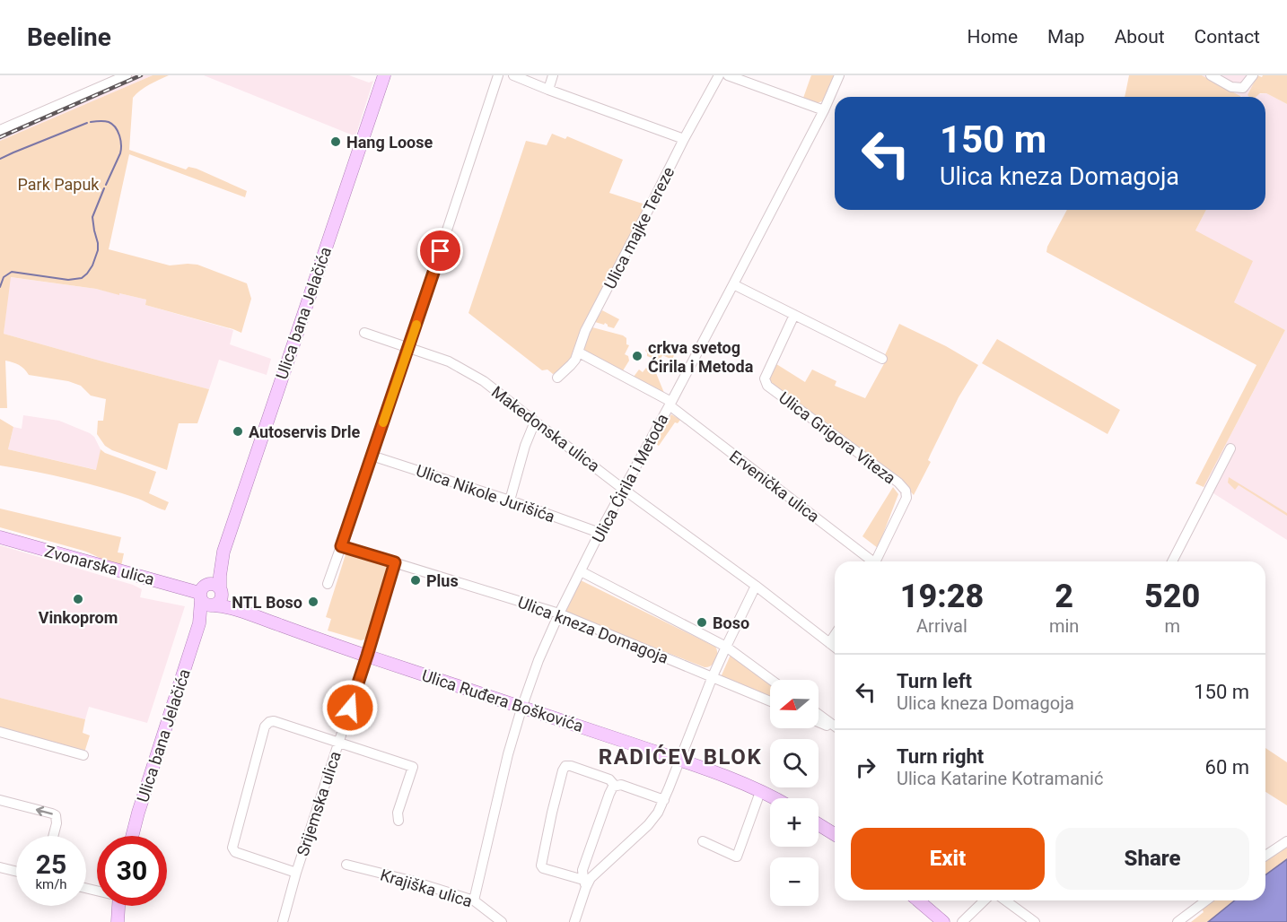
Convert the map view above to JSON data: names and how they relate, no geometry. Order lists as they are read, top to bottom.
{
  "streets": {
    "main road": ["Ulica bana Jelačića", "Zvonarska ulica", "Ulica Ruđera Boškovića"],
    "street": [
      "Ulica majke Tereze",
      "Makedonska ulica",
      "Ulica Grigora Viteza",
      "Ulica Ćirila i Metoda",
      "Ervenička ulica",
      "Ulica Nikole Jurišića",
      "Ulica kneza Domagoja",
      "Srijemska ulica",
      "Krajiška ulica"
    ]
  },
  "crossings": [
    ["Ulica majke Tereze", "Ervenička ulica"],
    ["Ulica bana Jelačića", "Zvonarska ulica"],
    ["Ulica bana Jelačića", "Ulica Ruđera Boškovića"],
    ["Makedonska ulica", "Ulica Ćirila i Metoda"],
    ["Ulica Ćirila i Metoda", "Ervenička ulica"],
    ["Ulica Ćirila i Metoda", "Ulica Nikole Jurišića"],
    ["Ulica Ćirila i Metoda", "Ulica kneza Domagoja"],
    ["Ulica Ćirila i Metoda", "Ulica Ruđera Boškovića"],
    ["Ulica Ćirila i Metoda", "Krajiška ulica"],
    ["Zvonarska ulica", "Ulica Ruđera Boškovića"],
    ["Ulica kneza Domagoja", "Srijemska ulica"],
    ["Ulica Ruđera Boškovića", "Srijemska ulica"]
  ],
  "districts": ["RADIĆEV BLOK"],
  "parks": ["Park Papuk"],
  "places": [
    "Hang Loose",
    "crkva svetog Ćirila i Metoda",
    "Autoservis Drle",
    "Plus",
    "Vinkoprom",
    "NTL Boso",
    "Boso"
  ],
  "north": "left",
  "page": {
    "header": "Beeline",
    "nav": [
      "Home",
      "Map",
      "About",
      "Contact"
    ],
    "turn": ["150 m", "Ulica kneza Domagoja"],
    "eta": [
      "19:28",
      "Arrival",
      "2",
      "min",
      "520",
      "m"
    ],
    "list": [
      {
        "name": "Turn left",
        "note": "Ulica kneza Domagoja",
        "value": "150 m"
      },
      {
        "name": "Turn right",
        "note": "Ulica Katarine Kotramanić",
        "value": "60 m"
      }
    ],
    "map_buttons": ["+", "−"],
    "buttons": ["Exit", "Share"],
    "speed": "25 km/h",
    "limit": "30"
  }
}
